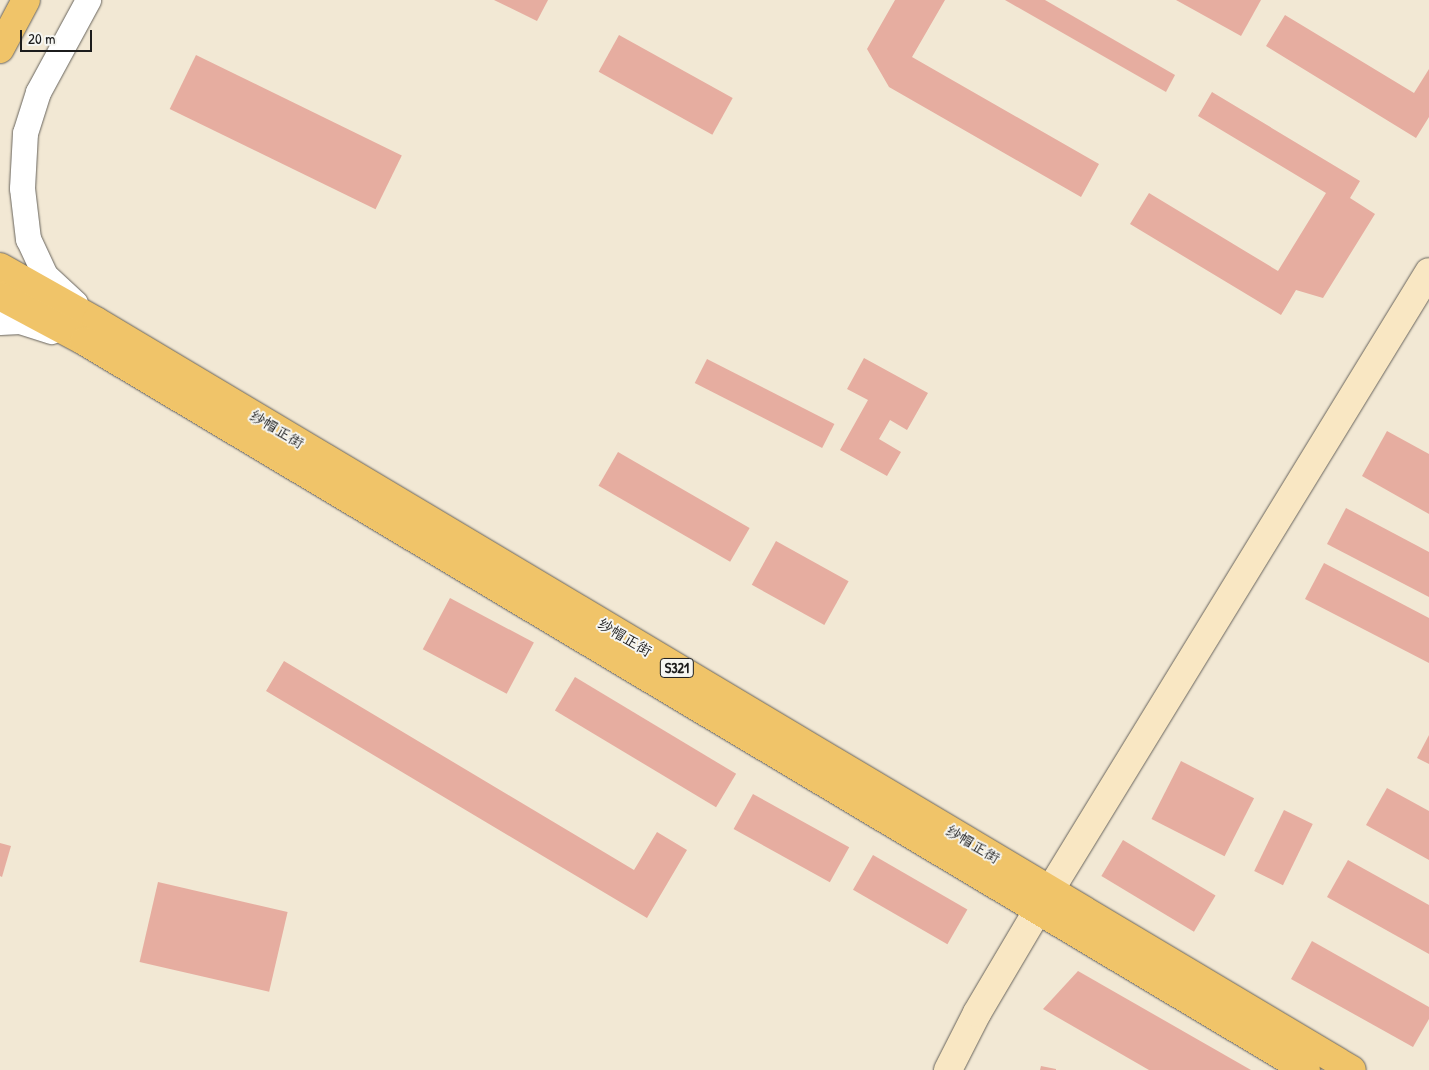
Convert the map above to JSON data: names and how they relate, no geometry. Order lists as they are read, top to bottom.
{
  "streets": {
    "main road": ["纱帽正街", "S321"]
  },
  "scale_bar": "20 m"
}
